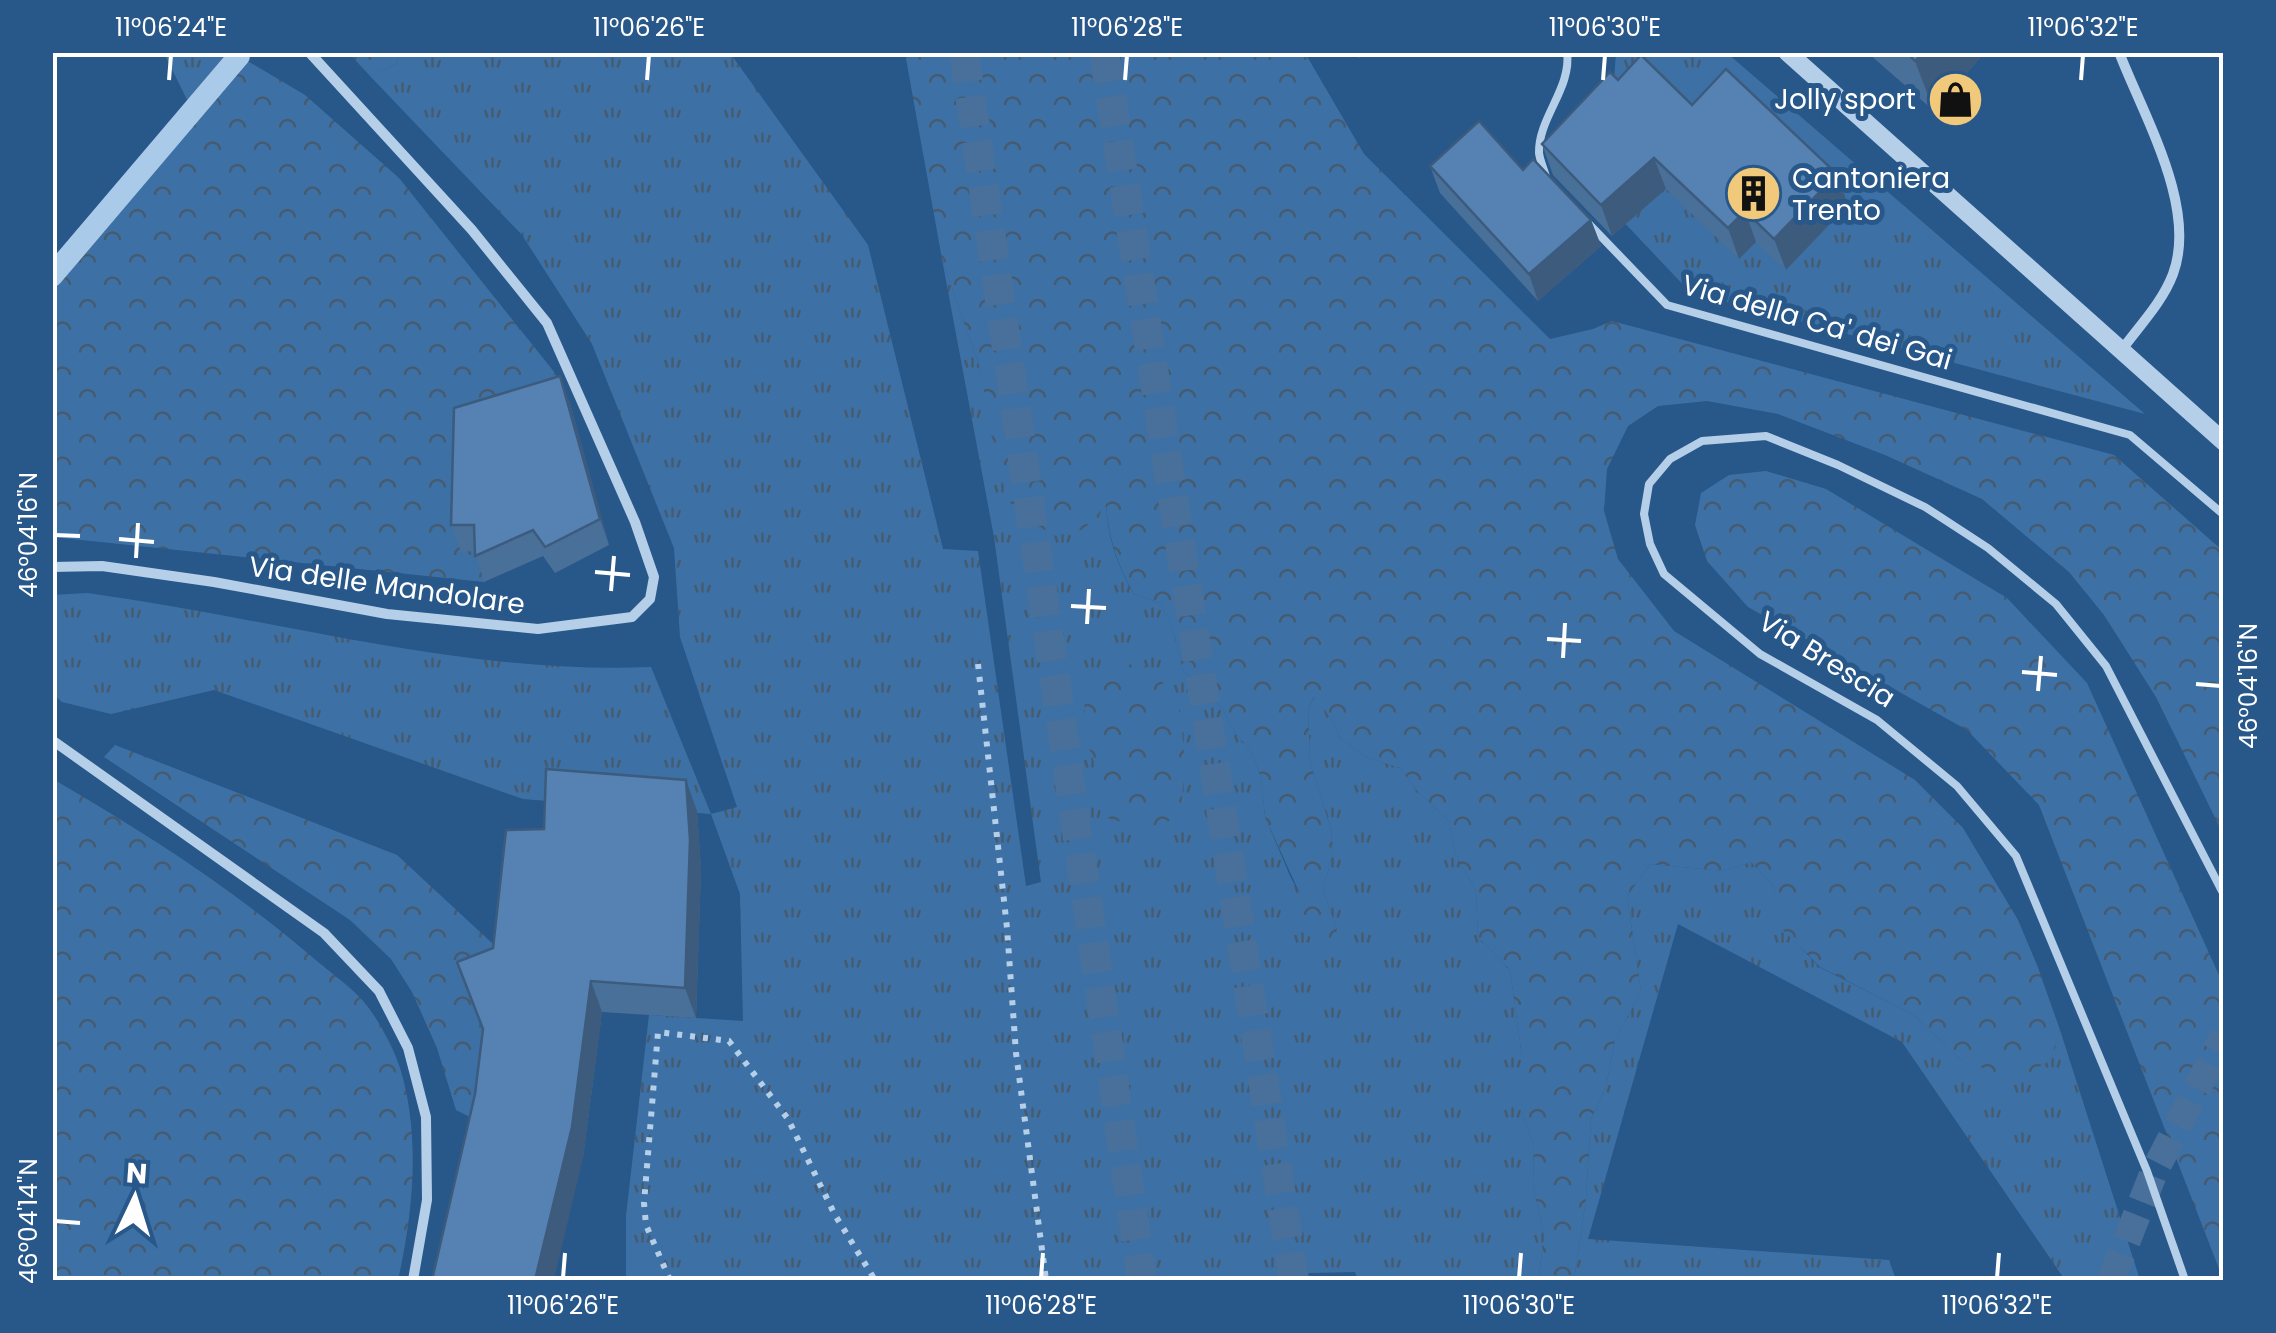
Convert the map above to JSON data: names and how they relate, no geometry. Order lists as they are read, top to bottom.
{
  "streets": {
    "street": ["Via delle Mandolare"],
    "lane": ["Via della Ca' dei Gai", "Via Brescia"]
  },
  "places": {
    "shop": ["Jolly sport"],
    "building": ["Cantoniera Trento"]
  },
  "north": "top",
  "coordinates": [
    "11°06'24\"E",
    "11°06'26\"E",
    "11°06'28\"E",
    "11°06'30\"E",
    "11°06'32\"E",
    "46°04'16\"N",
    "46°04'14\"N"
  ]
}
